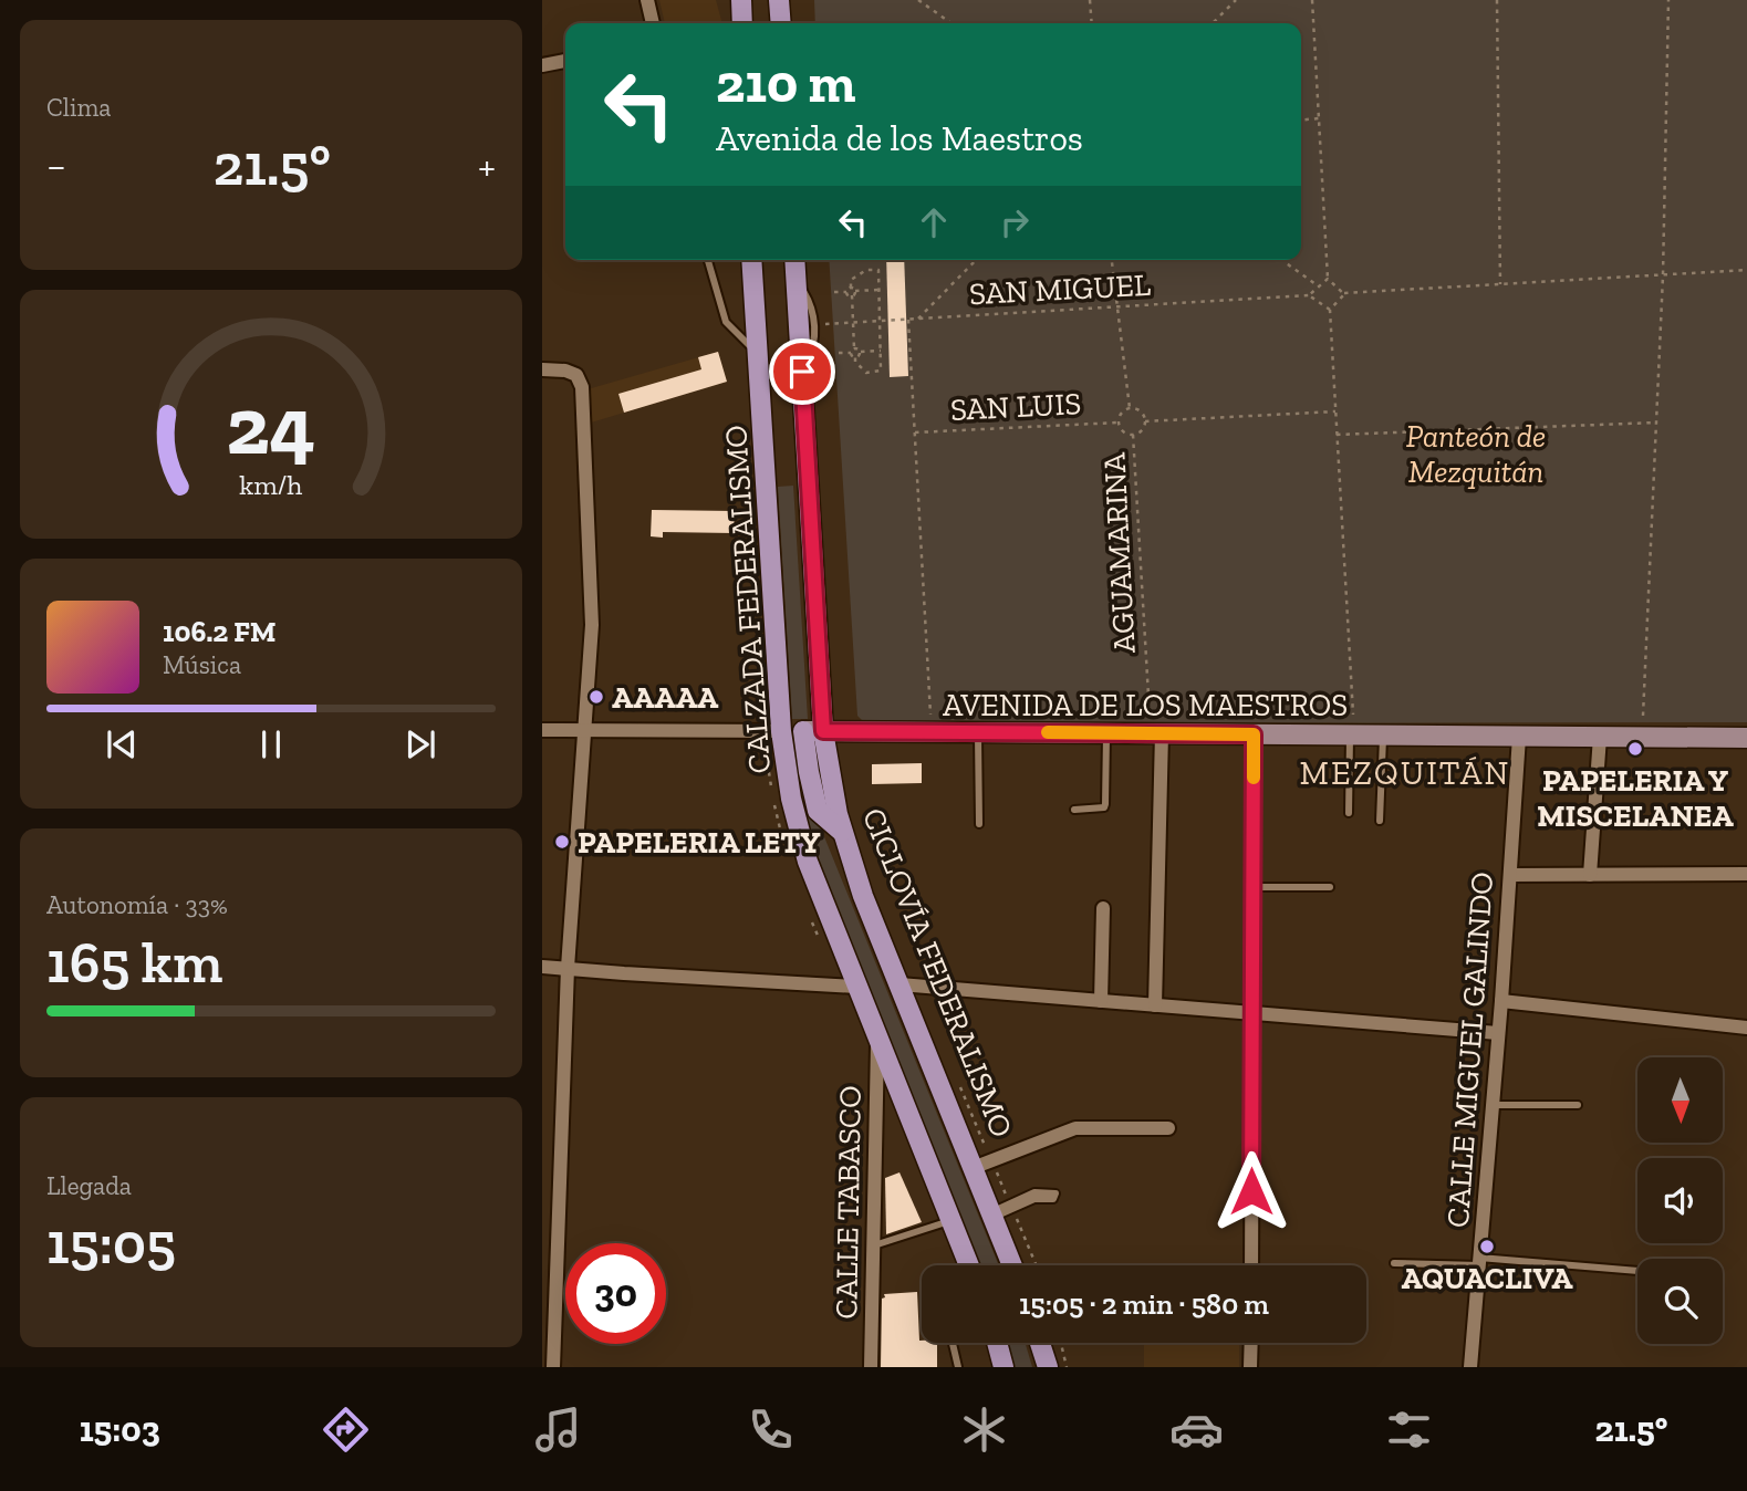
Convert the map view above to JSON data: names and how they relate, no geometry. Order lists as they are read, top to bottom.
{
  "streets": {
    "main road": ["CALZADA FEDERALISMO"],
    "street": ["AVENIDA DE LOS MAESTROS", "CALLE MIGUEL GALINDO", "CALLE TABASCO"],
    "path": [
      "SAN MIGUEL",
      "SAN LUIS",
      "AGUAMARINA",
      "CICLOVÍA FEDERALISMO"
    ]
  },
  "crossings": [
    ["SAN MIGUEL", "AGUAMARINA"],
    ["SAN LUIS", "AGUAMARINA"],
    ["CALZADA FEDERALISMO", "AVENIDA DE LOS MAESTROS"],
    ["CALZADA FEDERALISMO", "CALLE TABASCO"],
    ["AVENIDA DE LOS MAESTROS", "CALLE MIGUEL GALINDO"]
  ],
  "districts": ["MEZQUITÁN"],
  "parks": ["Panteón de Mezquitán"],
  "places": [
    "AAAAA",
    "PAPELERIA Y MISCELANEA",
    "PAPELERIA LETY",
    "AQUACLIVA"
  ],
  "north": "bottom",
  "page": {
    "tile": [
      "Clima",
      ["Autonomía · 33%", "165 km"],
      ["Llegada", "15:05"]
    ],
    "turn": ["210 m", "Avenida de los Maestros"],
    "heat": ["−", "21.5°", "+"],
    "song": ["106.2 FM", "Música"],
    "limit": "30",
    "trip": "15:05 · 2 min · 580 m",
    "tabs": ["15:03", "21.5°"],
    "gauge": ["24", "km/h"]
  }
}
